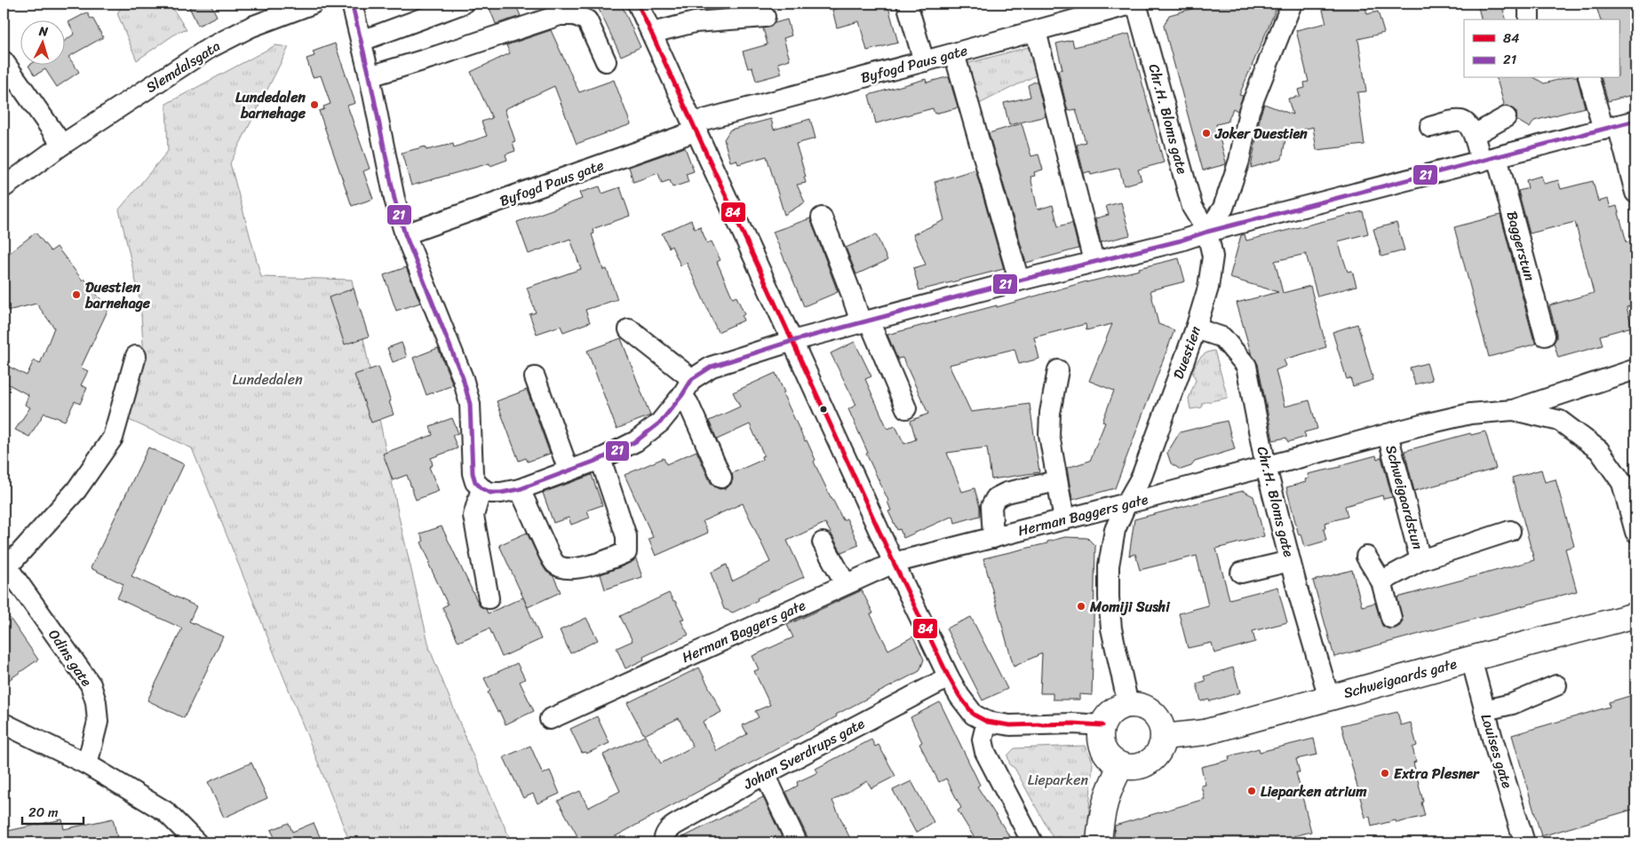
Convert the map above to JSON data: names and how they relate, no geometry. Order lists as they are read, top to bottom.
{
  "streets": {
    "main road": ["Schweigaards gate"],
    "street": [
      "Byfogd Paus gate",
      "Slemdalsgata",
      "Chr.H. Bloms gate",
      "Baggerstun",
      "Duestien",
      "Schweigaardstun",
      "Herman Baggers gate",
      "Odins gate",
      "Louises gate",
      "Johan Sverdrups gate"
    ]
  },
  "crossings": [
    ["Byfogd Paus gate", "Chr.H. Bloms gate"],
    ["Chr.H. Bloms gate", "Duestien"],
    ["Chr.H. Bloms gate", "Herman Baggers gate"],
    ["Chr.H. Bloms gate", "Schweigaards gate"],
    ["Duestien", "Herman Baggers gate"],
    ["Duestien", "Schweigaards gate"],
    ["Schweigaardstun", "Herman Baggers gate"],
    ["Schweigaards gate", "Louises gate"]
  ],
  "parks": ["Lundedalen", "Lieparken"],
  "places": [
    "Lundedalen barnehage",
    "Joker Duestien",
    "Duestien barnehage",
    "Momiji Sushi",
    "Extra Plesner",
    "Lieparken atrium"
  ],
  "lines": ["transit line 84", "transit line 21"],
  "legend": ["84", "21"],
  "scale_bar": "20 m",
  "north": "top"
}
